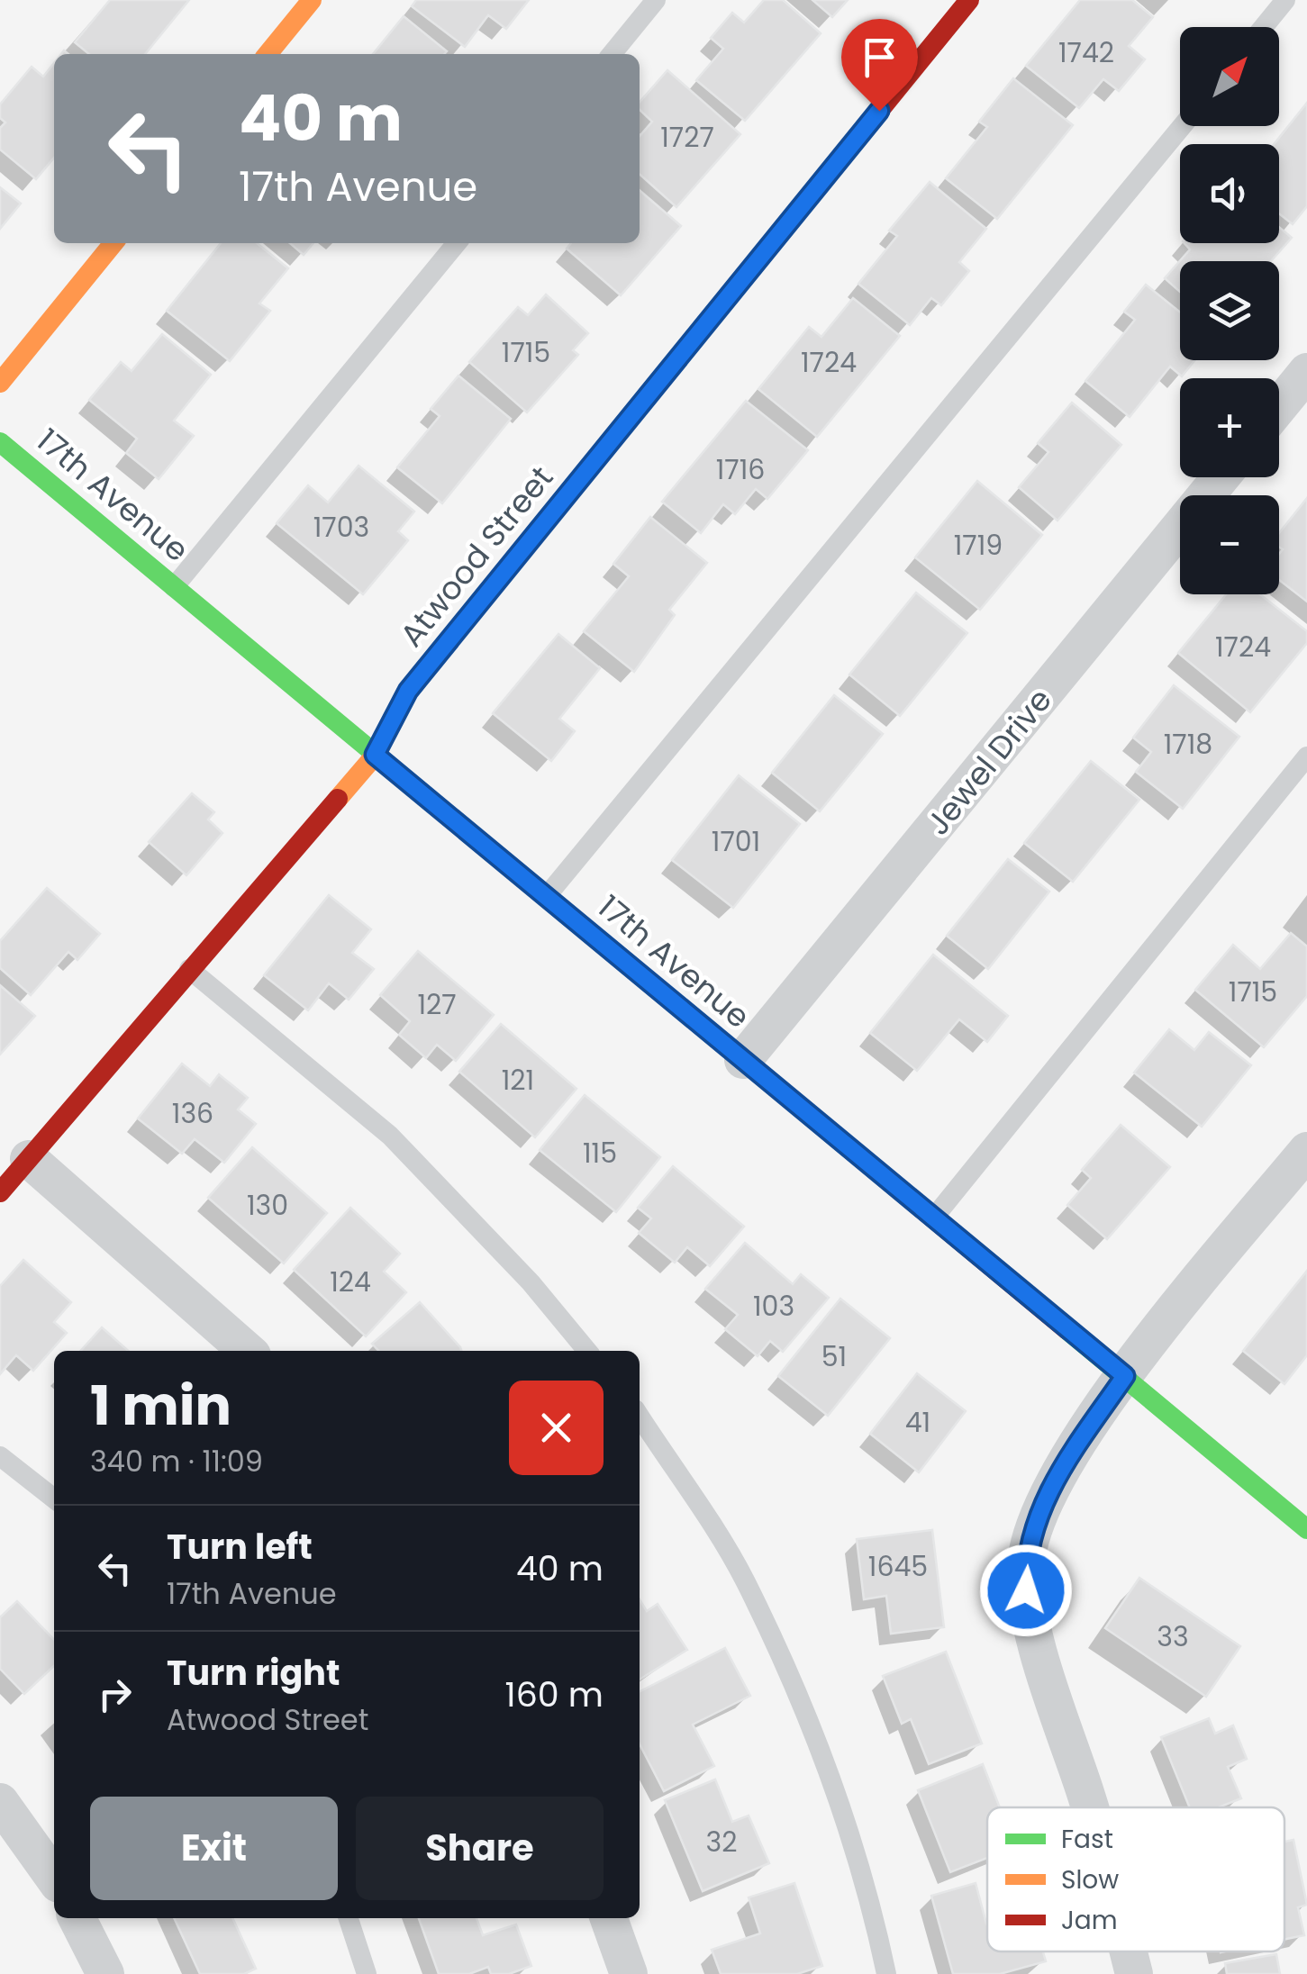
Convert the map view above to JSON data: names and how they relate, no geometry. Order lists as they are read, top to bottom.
{
  "streets": {
    "street": ["17th Avenue", "Atwood Street", "Jewel Drive"]
  },
  "crossings": [
    ["17th Avenue", "Atwood Street"],
    ["17th Avenue", "Jewel Drive"]
  ],
  "house_numbers": [
    "1742",
    "1727",
    "1715",
    "1724",
    "1716",
    "1703",
    "1719",
    "1724",
    "1718",
    "1701",
    "1715",
    "127",
    "121",
    "136",
    "115",
    "130",
    "124",
    "103",
    "51",
    "41",
    "1645",
    "33",
    "32"
  ],
  "legend": ["Fast", "Slow", "Jam"],
  "north": "top right",
  "page": {
    "map_buttons": ["+", "−"],
    "turn": ["40 m", "17th Avenue"],
    "heading": ["1 min", "340 m · 11:09"],
    "list": [
      {
        "name": "Turn left",
        "note": "17th Avenue",
        "value": "40 m"
      },
      {
        "name": "Turn right",
        "note": "Atwood Street",
        "value": "160 m"
      }
    ],
    "buttons": ["Exit", "Share"]
  }
}
